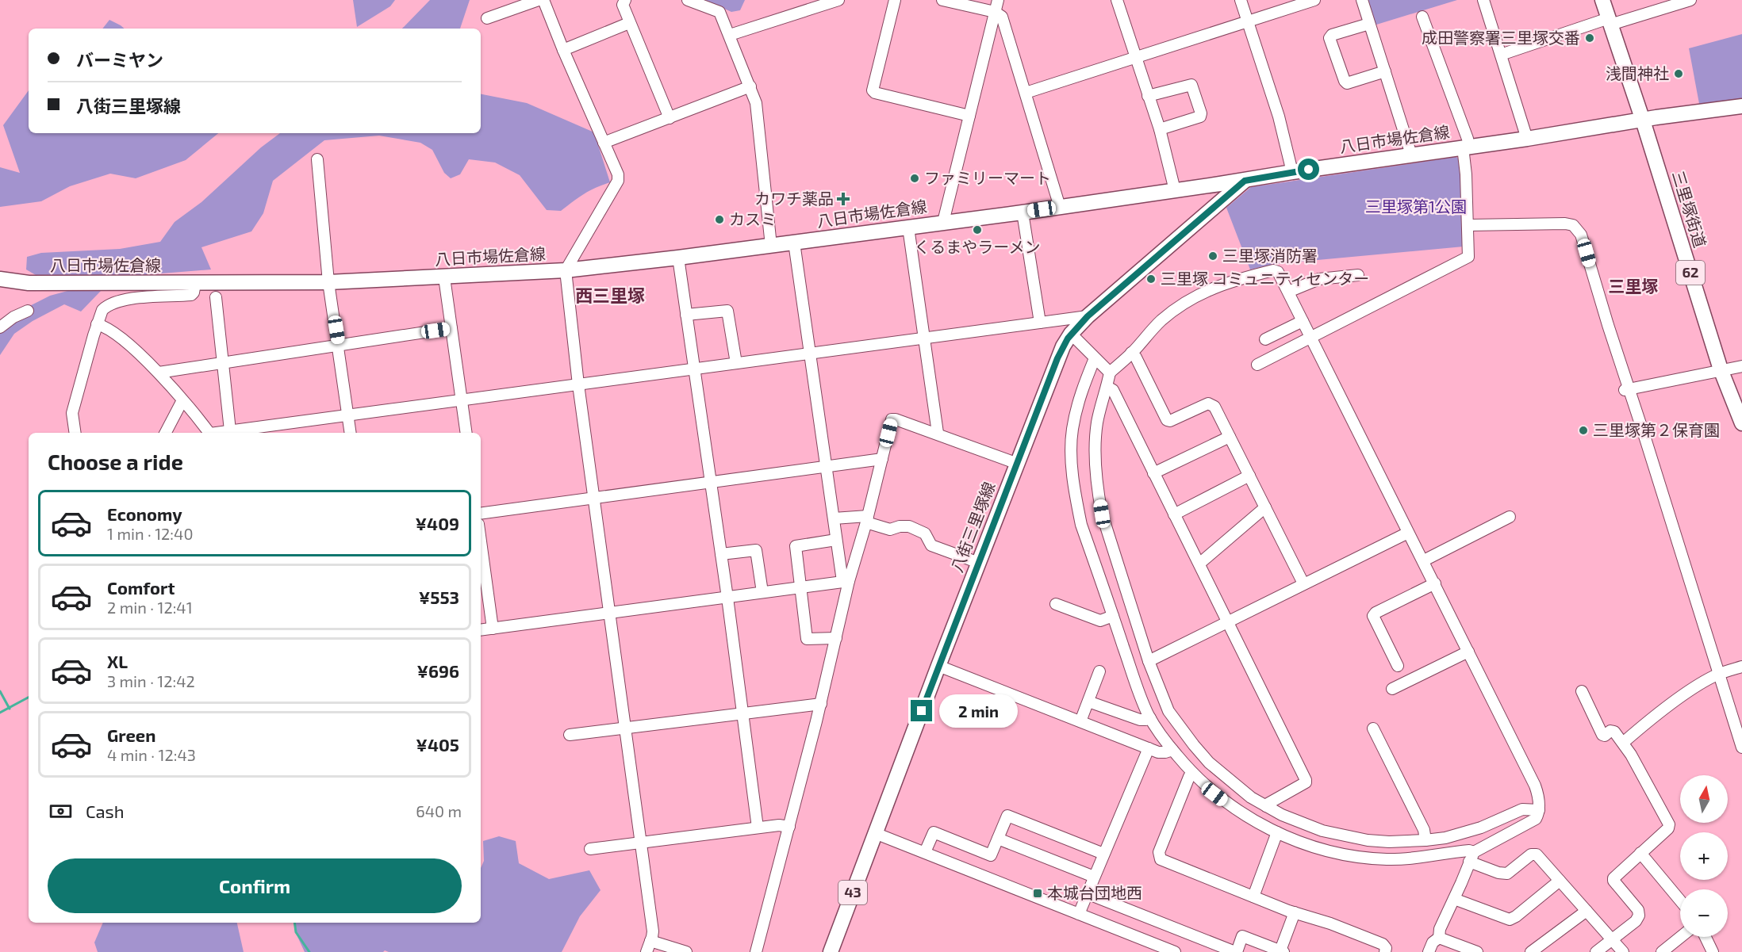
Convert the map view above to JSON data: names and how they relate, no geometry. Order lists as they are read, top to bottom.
{
  "streets": {
    "main road": [
      "八日市場佐倉線",
      "三里塚街道",
      "62",
      "八街三里塚線",
      "43"
    ]
  },
  "crossings": [
    ["八日市場佐倉線", "三里塚街道"],
    ["八日市場佐倉線", "八街三里塚線"],
    ["三里塚街道", "62"]
  ],
  "districts": ["三里塚", "西三里塚"],
  "parks": ["三里塚第1公園"],
  "places": {
    "other": [
      "成田警察署三里塚交番",
      "浅間神社",
      "ファミリーマート",
      "カスミ",
      "くるまやラーメン",
      "三里塚消防署",
      "三里塚 コミュニティセンター",
      "三里塚第２保育園"
    ],
    "health": ["カワチ薬品"],
    "transit": ["本城台団地西"]
  },
  "north": "top",
  "page": {
    "banner": ["バーミヤン", "八街三里塚線"],
    "heading": "Choose a ride",
    "list": [
      {
        "name": "Economy",
        "note": "1 min · 12:40",
        "value": "¥409"
      },
      {
        "name": "Comfort",
        "note": "2 min · 12:41",
        "value": "¥553"
      },
      {
        "name": "XL",
        "note": "3 min · 12:42",
        "value": "¥696"
      },
      {
        "name": "Green",
        "note": "4 min · 12:43",
        "value": "¥405"
      }
    ],
    "bubble": "2 min",
    "map_buttons": ["+", "−"],
    "pay": ["Cash", "640 m"],
    "buttons": "Confirm"
  }
}
